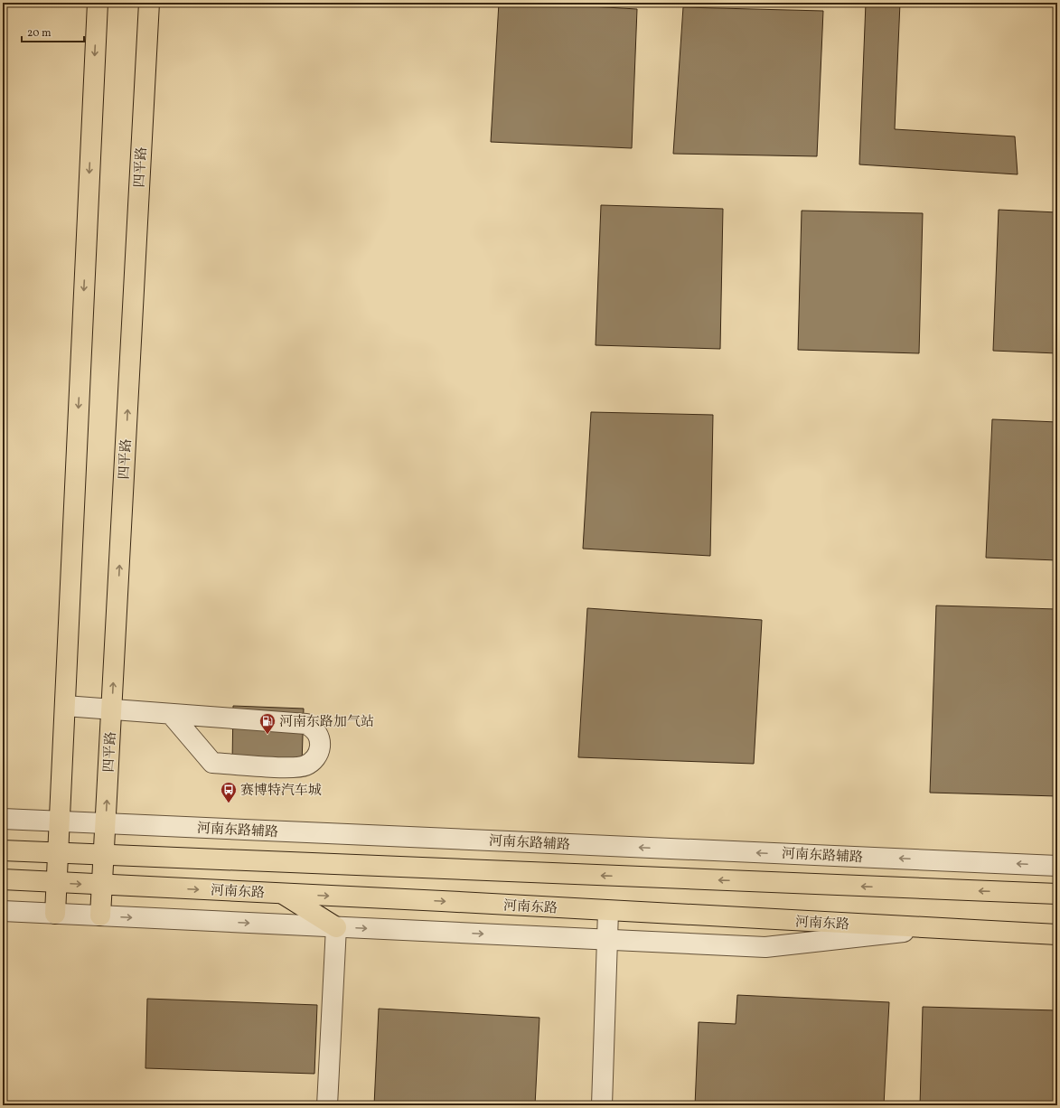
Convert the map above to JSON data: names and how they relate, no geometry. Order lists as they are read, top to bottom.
{
  "streets": {
    "main road": ["四平路", "河南东路"],
    "street": ["河南东路辅路"]
  },
  "crossings": [
    ["四平路", "河南东路辅路"],
    ["四平路", "河南东路"]
  ],
  "places": {
    "fuel station": ["河南东路加气站"],
    "bus stop": ["赛博特汽车城"]
  },
  "scale_bar": "20 m"
}
